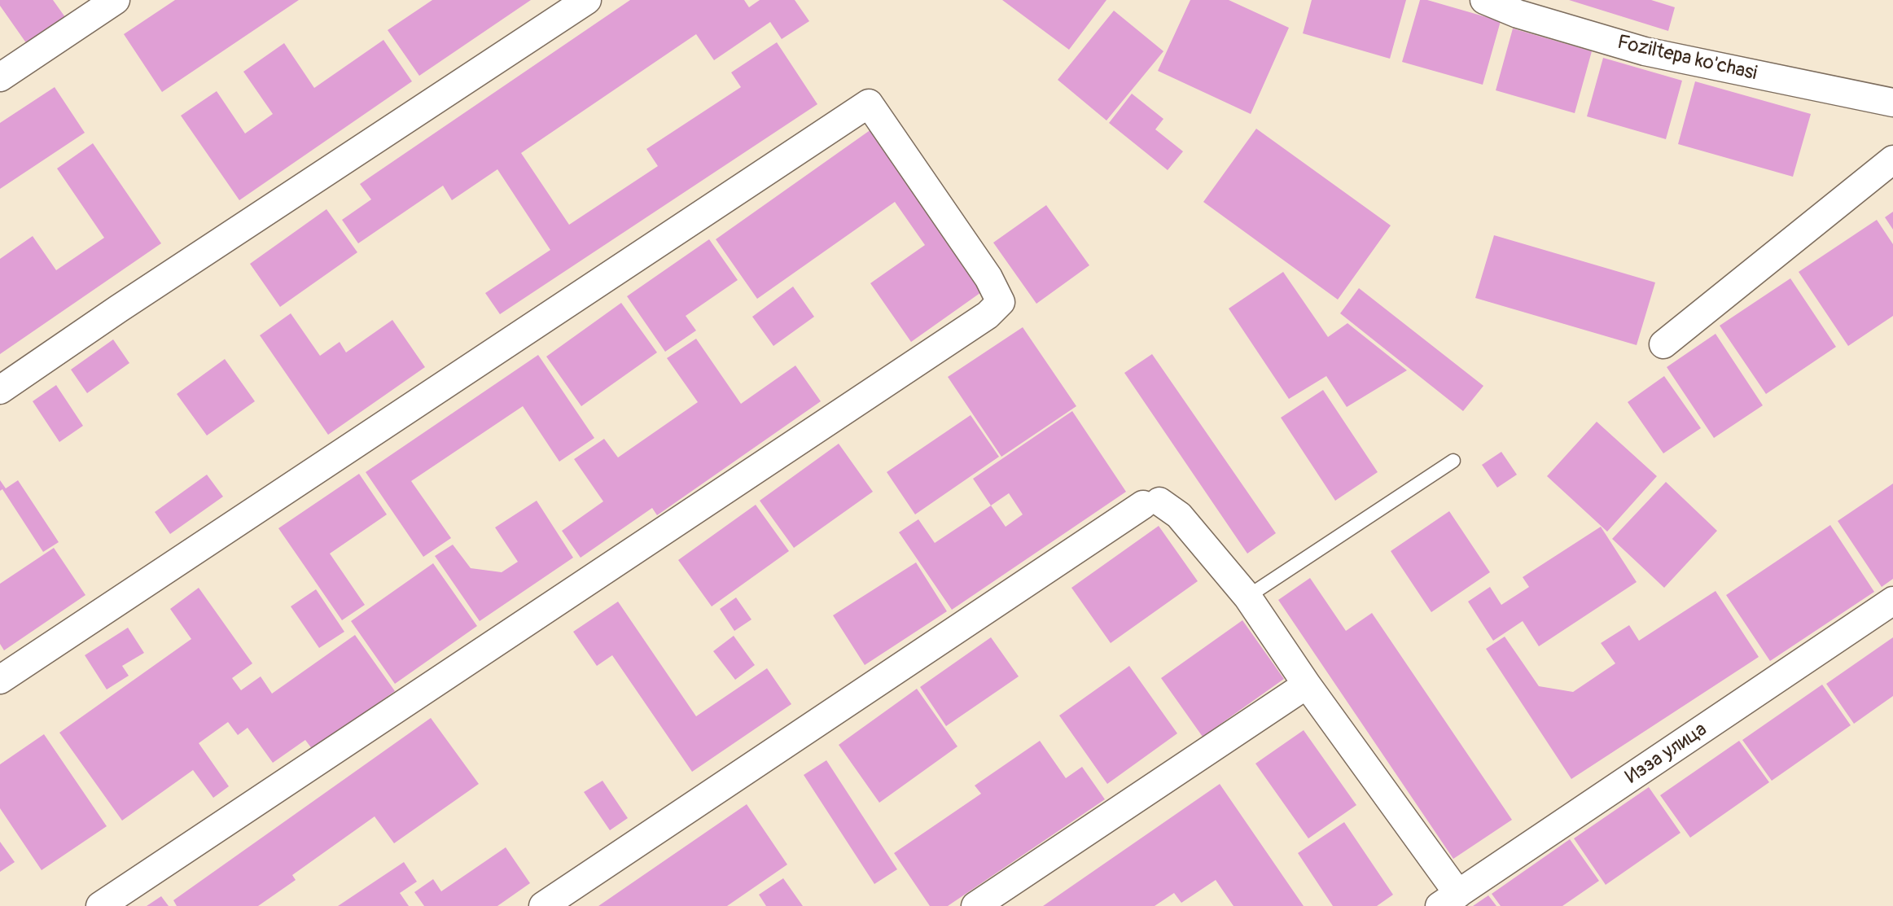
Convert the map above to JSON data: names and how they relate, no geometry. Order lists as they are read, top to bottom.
{
  "streets": {
    "street": ["Foziltepa ko'chasi", "Изза улица"]
  }
}
